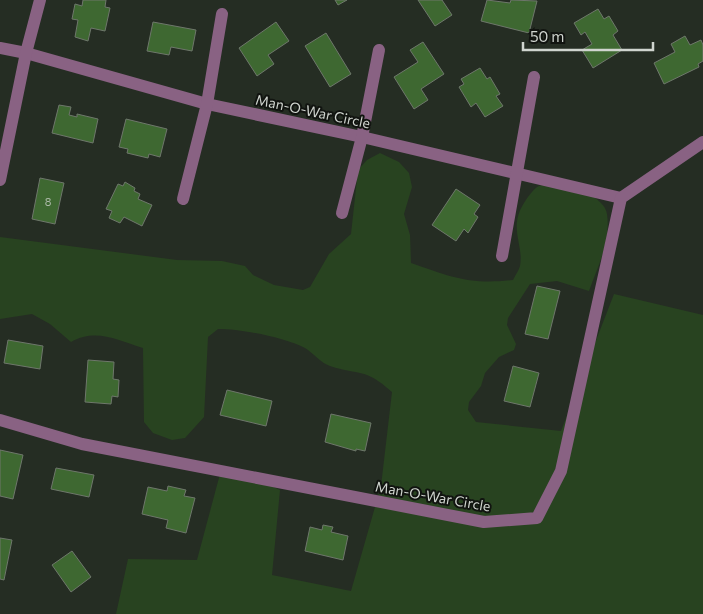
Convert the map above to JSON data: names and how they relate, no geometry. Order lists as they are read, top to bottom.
{
  "streets": {
    "street": ["Man-O-War Circle"]
  },
  "house_numbers": ["8"],
  "scale_bar": "50 m"
}
